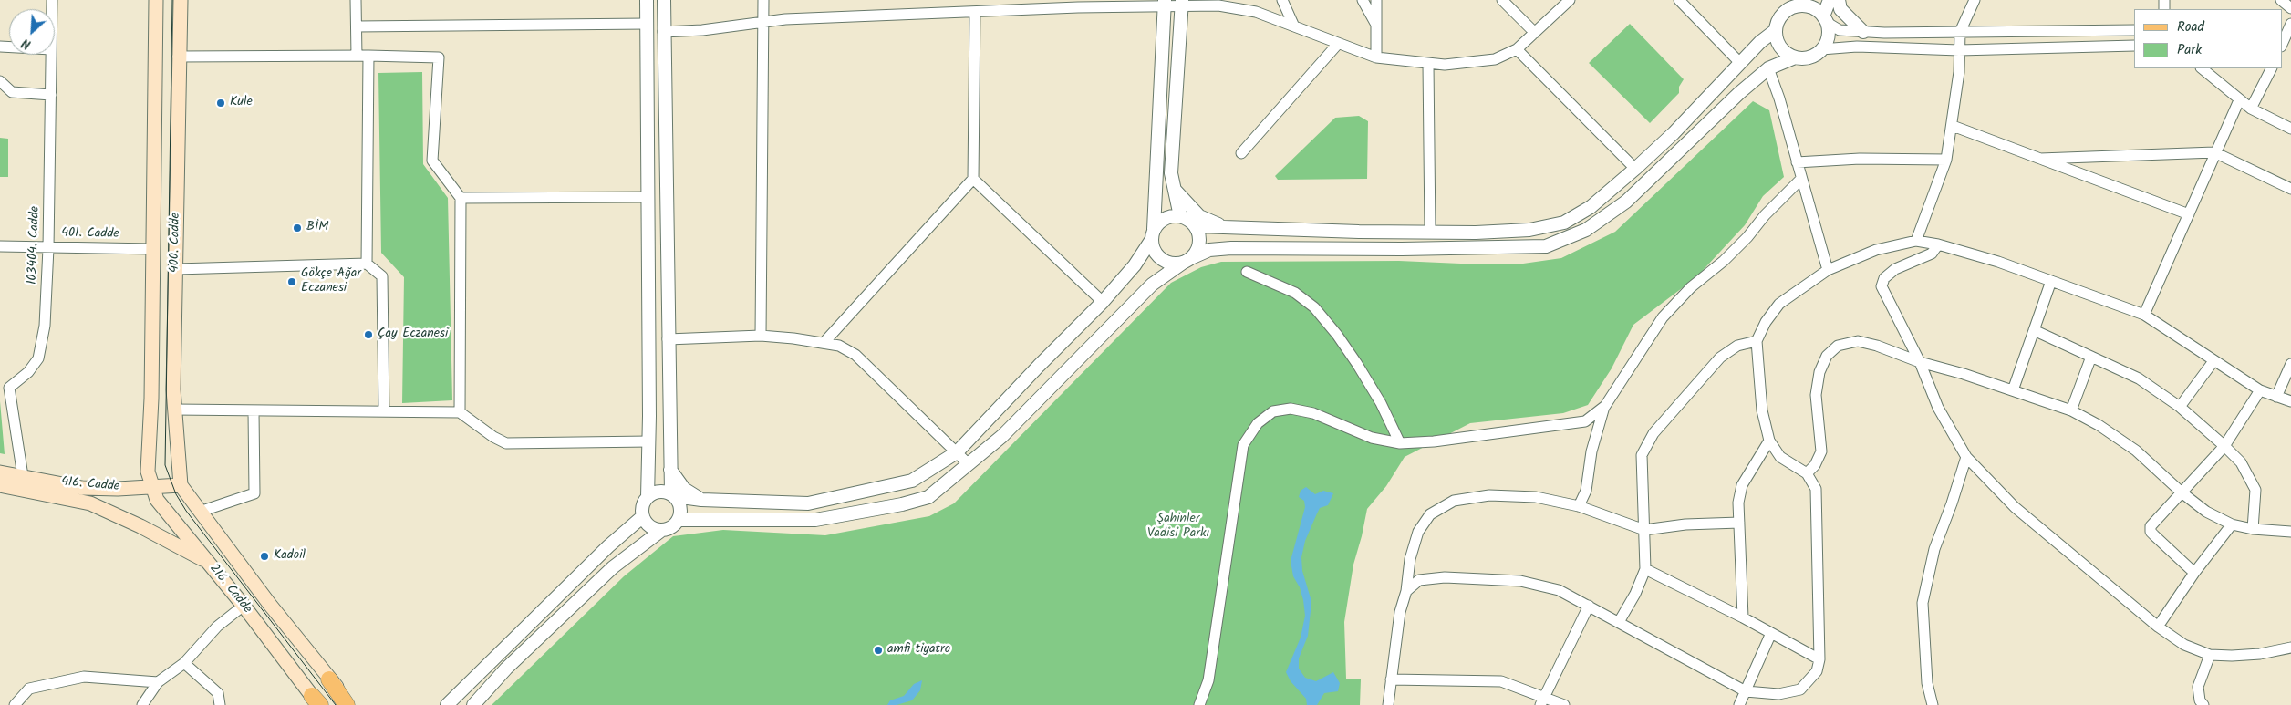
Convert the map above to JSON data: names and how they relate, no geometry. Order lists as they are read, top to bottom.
{
  "streets": {
    "main road": ["400. Cadde", "416. Cadde", "216. Cadde"],
    "street": ["401. Cadde", "103404. Cadde"]
  },
  "crossings": [
    ["401. Cadde", "400. Cadde"],
    ["401. Cadde", "103404. Cadde"],
    ["400. Cadde", "416. Cadde"],
    ["400. Cadde", "216. Cadde"],
    ["103404. Cadde", "416. Cadde"],
    ["416. Cadde", "216. Cadde"]
  ],
  "parks": ["Şahinler Vadisi Parkı"],
  "places": [
    "Kule",
    "BİM",
    "Gökçe Ağar Eczanesi",
    "Çay Eczanesi",
    "Kadoil",
    "amfi tiyatro"
  ],
  "legend": ["Road", "Park"],
  "north": "bottom left"
}
